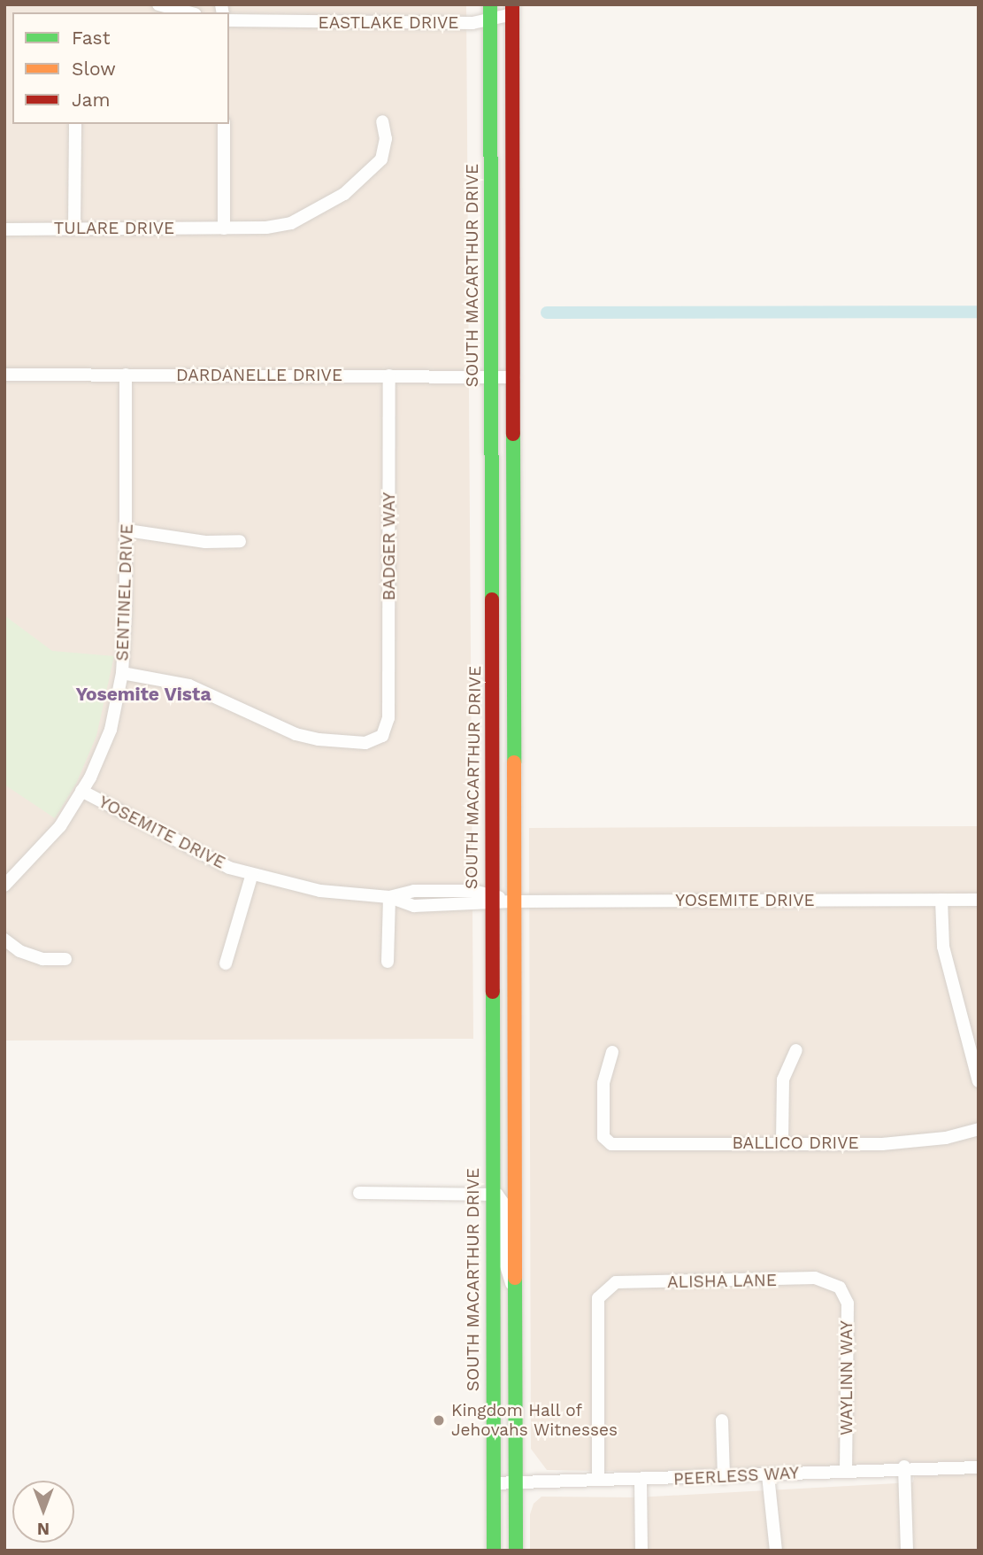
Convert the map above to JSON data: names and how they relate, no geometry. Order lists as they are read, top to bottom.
{
  "streets": {
    "main road": ["SOUTH MACARTHUR DRIVE"],
    "street": [
      "EASTLAKE DRIVE",
      "TULARE DRIVE",
      "DARDANELLE DRIVE",
      "BADGER WAY",
      "SENTINEL DRIVE",
      "YOSEMITE DRIVE",
      "BALLICO DRIVE",
      "ALISHA LANE",
      "WAYLINN WAY",
      "PEERLESS WAY"
    ]
  },
  "crossings": [
    ["EASTLAKE DRIVE", "SOUTH MACARTHUR DRIVE"],
    ["SOUTH MACARTHUR DRIVE", "DARDANELLE DRIVE"],
    ["SOUTH MACARTHUR DRIVE", "YOSEMITE DRIVE"],
    ["SOUTH MACARTHUR DRIVE", "PEERLESS WAY"],
    ["DARDANELLE DRIVE", "BADGER WAY"],
    ["DARDANELLE DRIVE", "SENTINEL DRIVE"],
    ["BADGER WAY", "SENTINEL DRIVE"],
    ["SENTINEL DRIVE", "YOSEMITE DRIVE"],
    ["ALISHA LANE", "WAYLINN WAY"],
    ["ALISHA LANE", "PEERLESS WAY"],
    ["WAYLINN WAY", "PEERLESS WAY"]
  ],
  "districts": ["Yosemite Vista"],
  "places": ["Kingdom Hall of Jehovahs Witnesses"],
  "legend": ["Fast", "Slow", "Jam"],
  "north": "bottom"
}
